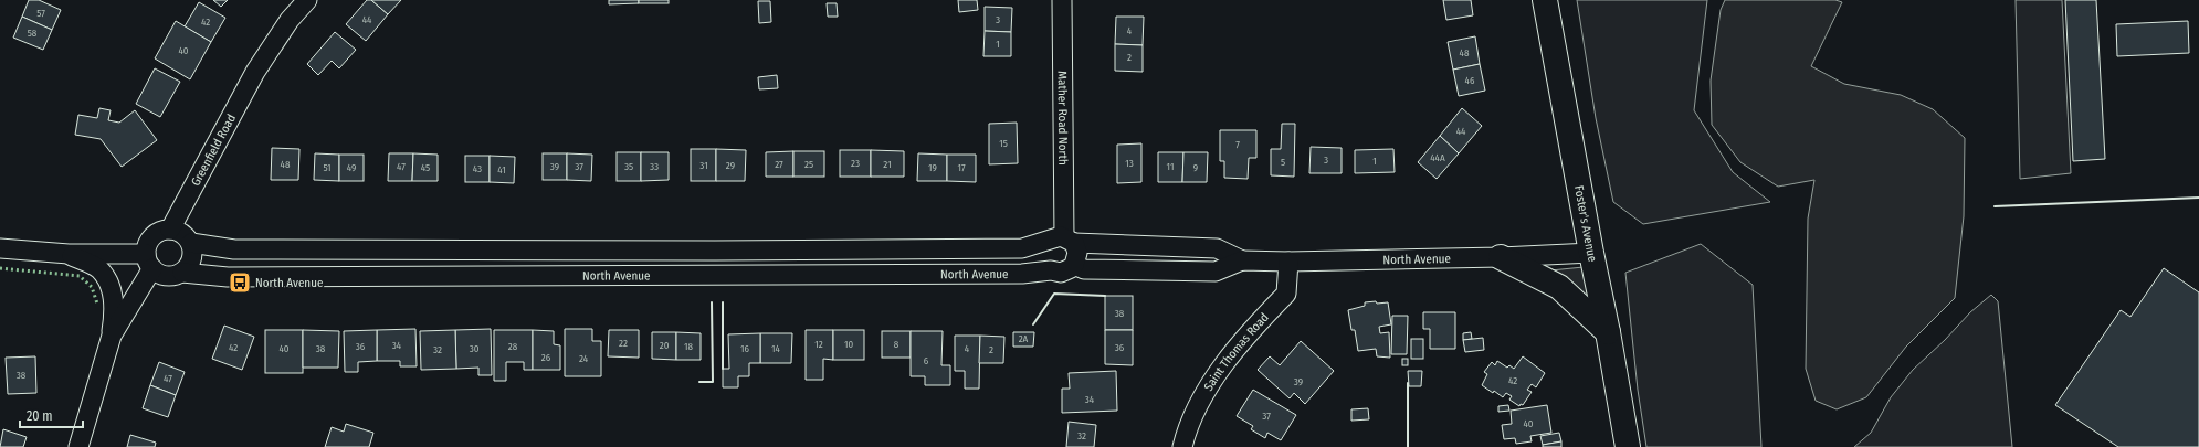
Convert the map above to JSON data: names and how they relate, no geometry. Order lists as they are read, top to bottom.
{
  "streets": {
    "main road": ["Foster's Avenue"],
    "street": [
      "Mather Road North",
      "Greenfield Road",
      "North Avenue",
      "Saint Thomas Road"
    ]
  },
  "crossings": [
    ["Mather Road North", "North Avenue"],
    ["Greenfield Road", "North Avenue"],
    ["Foster's Avenue", "North Avenue"],
    ["North Avenue", "Saint Thomas Road"]
  ],
  "places": {
    "bus stop": ["North Avenue"]
  },
  "house_numbers": [
    "57",
    "44",
    "3",
    "42",
    "4",
    "58",
    "1",
    "40",
    "48",
    "2",
    "46",
    "44",
    "15",
    "7",
    "44A",
    "3",
    "1",
    "5",
    "23",
    "13",
    "48",
    "27",
    "25",
    "21",
    "31",
    "29",
    "47",
    "39",
    "37",
    "35",
    "33",
    "11",
    "51",
    "49",
    "45",
    "19",
    "17",
    "9",
    "43",
    "41",
    "38",
    "2A",
    "22",
    "12",
    "10",
    "8",
    "34",
    "20",
    "36",
    "28",
    "18",
    "42",
    "36",
    "40",
    "38",
    "30",
    "16",
    "14",
    "4",
    "32",
    "2",
    "26",
    "24",
    "6",
    "38",
    "47",
    "42",
    "39",
    "34",
    "37",
    "40",
    "32"
  ],
  "scale_bar": "20 m"
}
